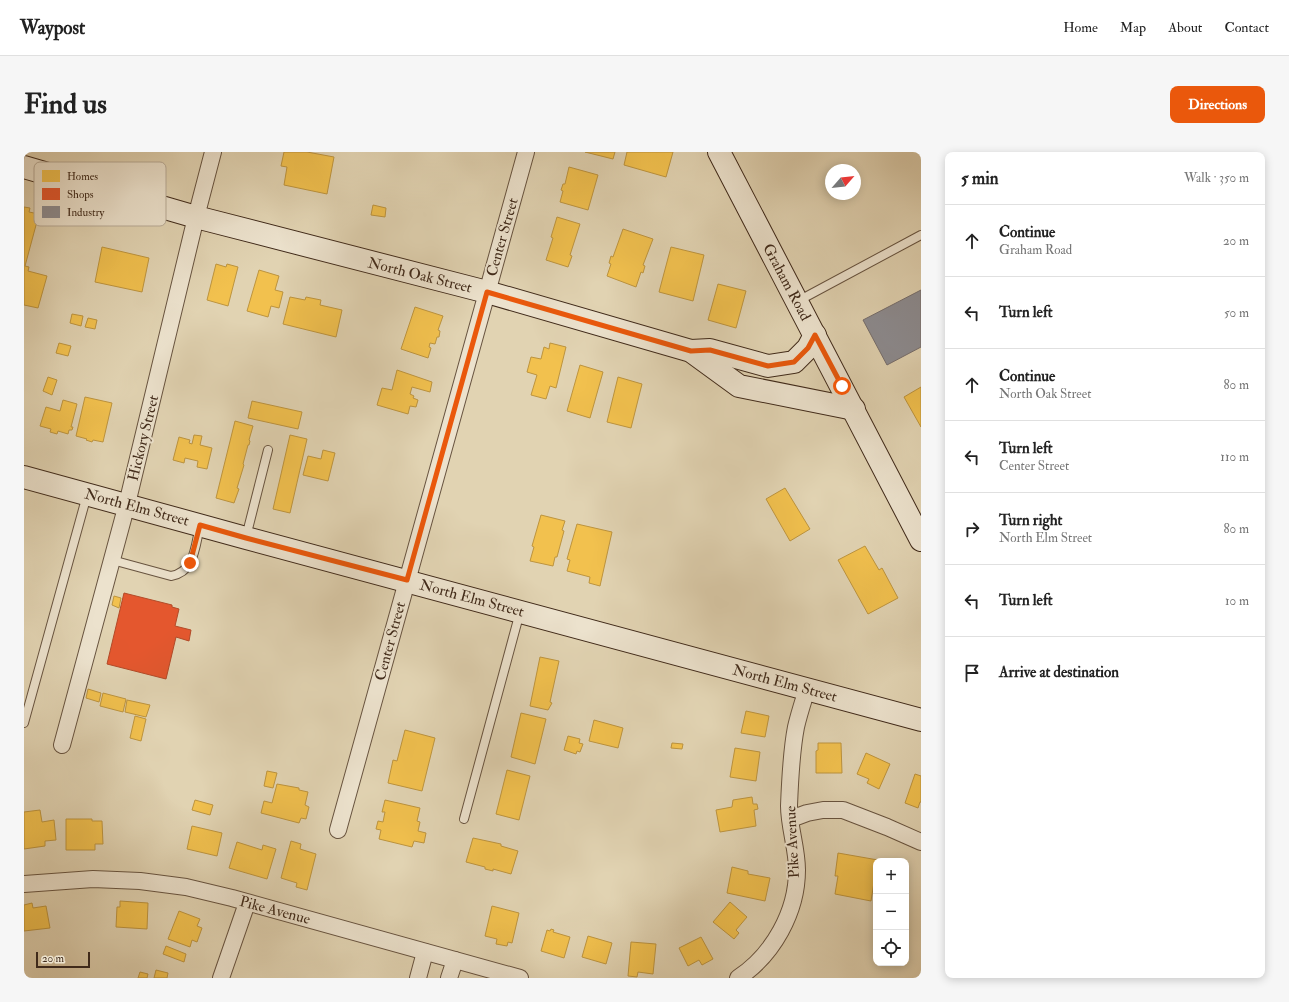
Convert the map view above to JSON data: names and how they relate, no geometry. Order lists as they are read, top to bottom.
{
  "streets": {
    "main road": ["North Oak Street", "Graham Road", "North Elm Street"],
    "street": ["Center Street", "Hickory Street", "Pike Avenue"]
  },
  "crossings": [
    ["Center Street", "North Oak Street"],
    ["Center Street", "North Elm Street"],
    ["North Oak Street", "Graham Road"],
    ["North Oak Street", "Hickory Street"],
    ["Hickory Street", "North Elm Street"],
    ["North Elm Street", "Pike Avenue"]
  ],
  "legend": ["Homes", "Shops", "Industry"],
  "scale_bar": "20 m",
  "north": "top right",
  "page": {
    "header": "Waypost",
    "nav": [
      "Home",
      "Map",
      "About",
      "Contact"
    ],
    "buttons": "Directions",
    "title": "Find us",
    "heading": ["5 min", "Walk · 350 m"],
    "list": [
      ["Continue", "Graham Road", "20 m"],
      ["Turn left", "50 m"],
      ["Continue", "North Oak Street", "80 m"],
      ["Turn left", "Center Street", "110 m"],
      ["Turn right", "North Elm Street", "80 m"],
      ["Turn left", "10 m"],
      "Arrive at destination"
    ],
    "map_buttons": ["+", "−"],
    "scale": "20 m"
  }
}
